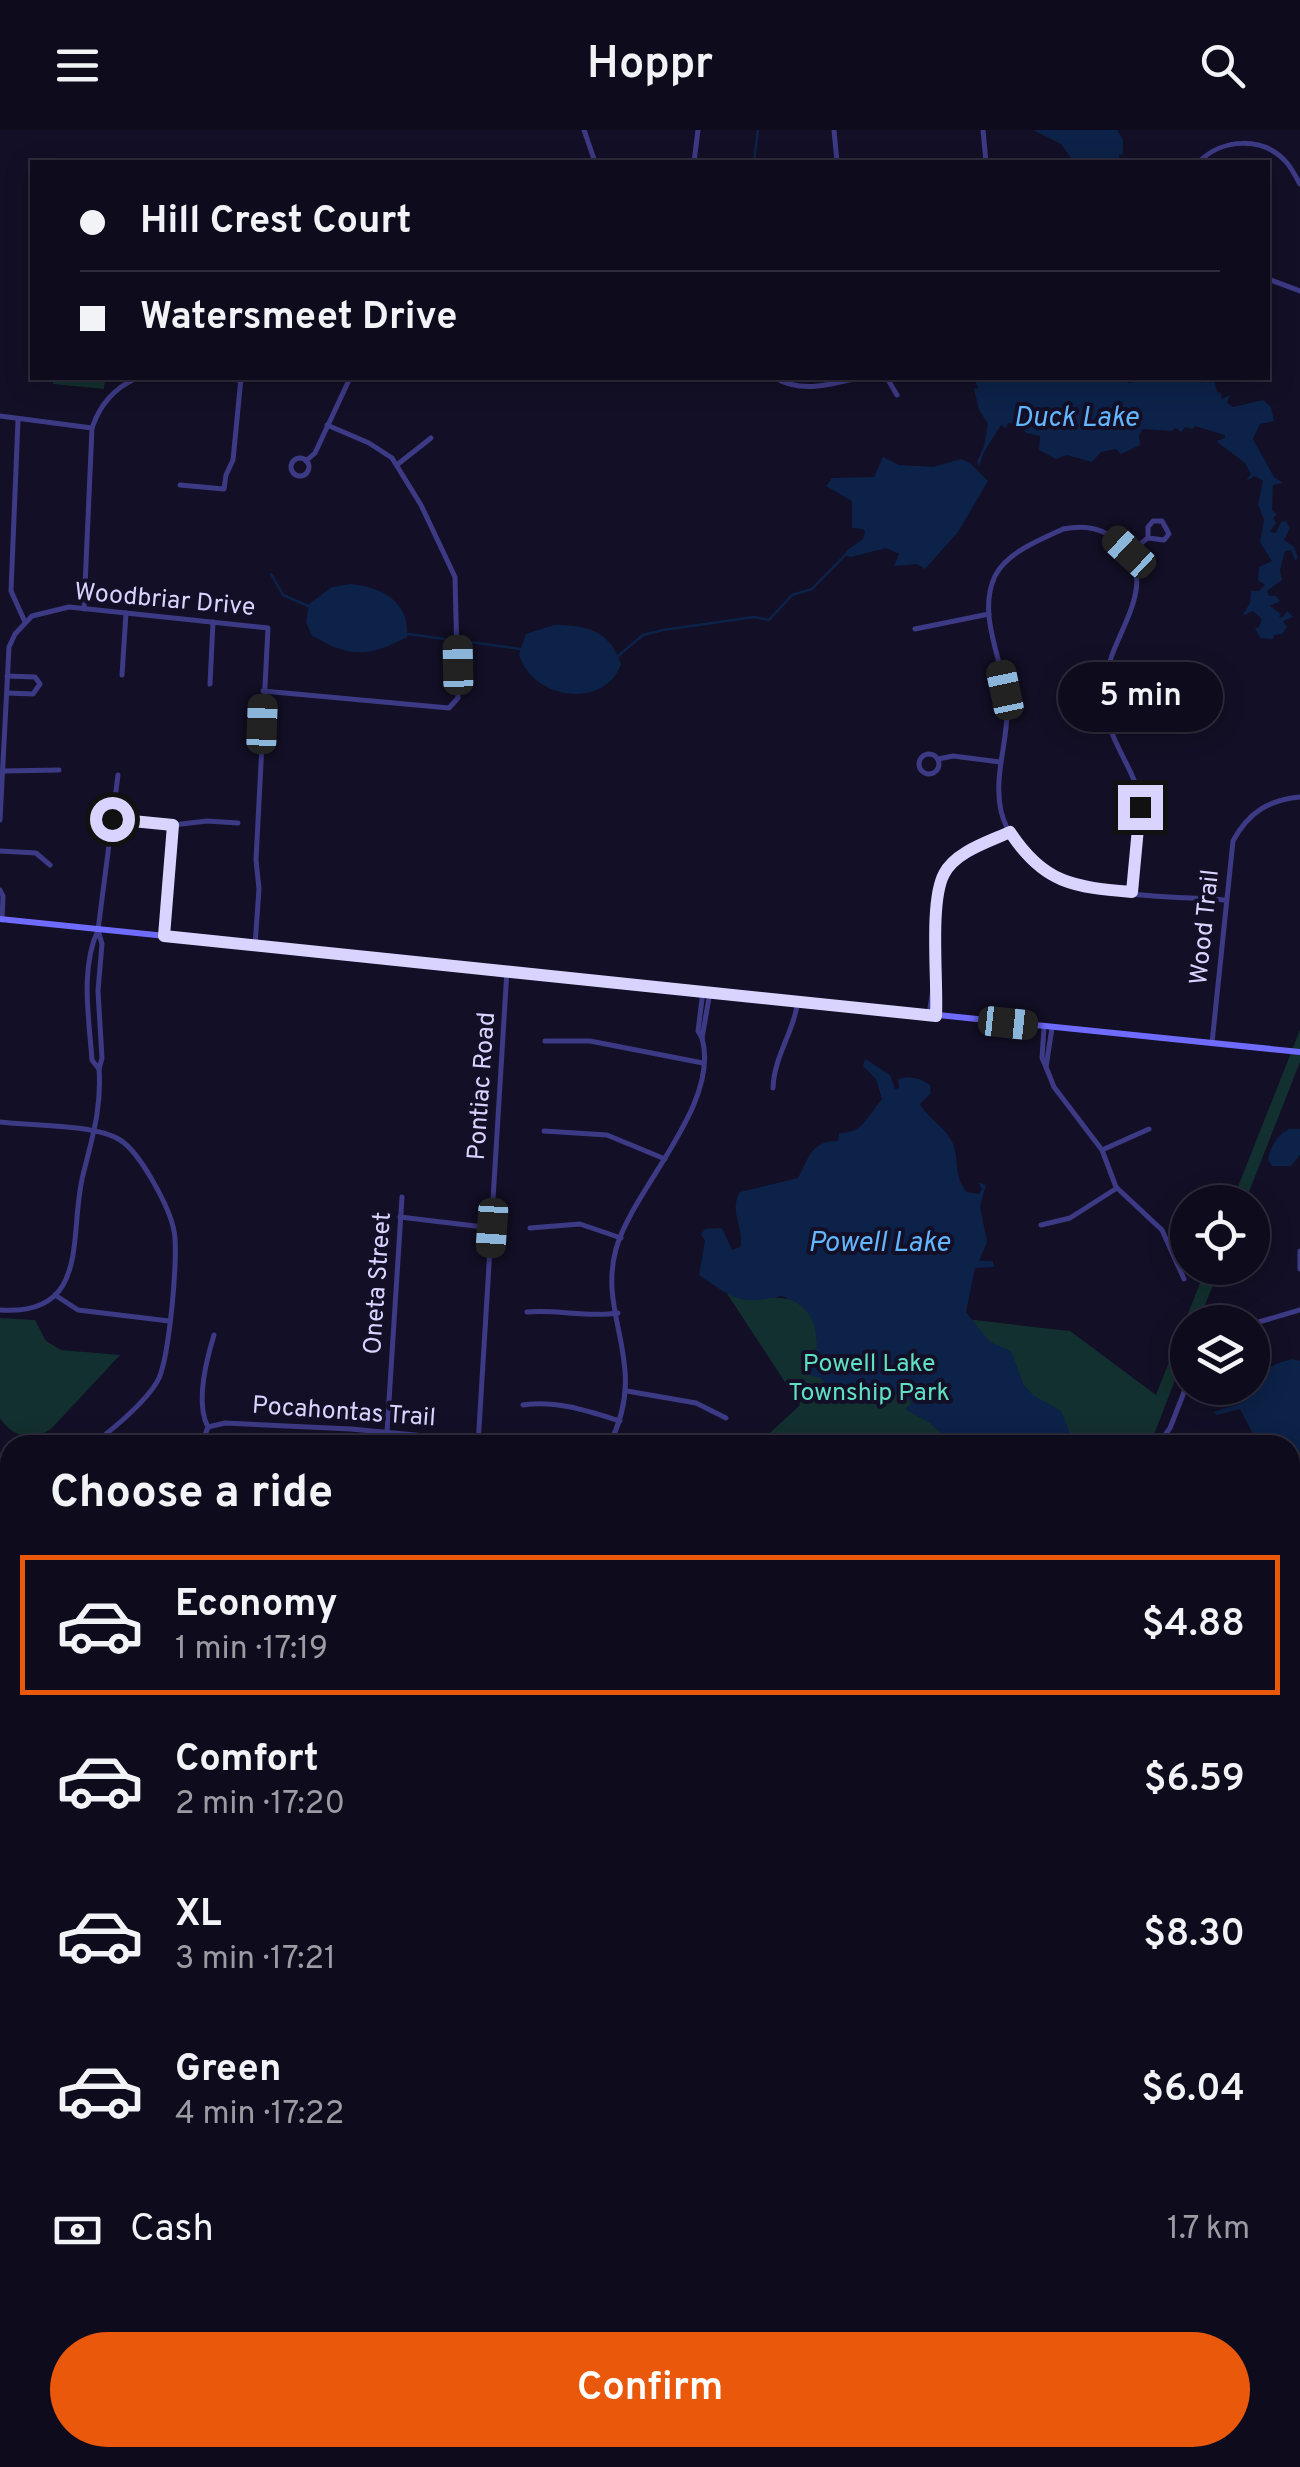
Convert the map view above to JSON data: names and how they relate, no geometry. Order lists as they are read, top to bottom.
{
  "streets": {
    "street": [
      "Woodbriar Drive",
      "Wood Trail",
      "Pontiac Road",
      "Oneta Street",
      "Pocahontas Trail"
    ]
  },
  "crossings": [
    ["Oneta Street", "Pocahontas Trail"]
  ],
  "water": ["Duck Lake", "Powell Lake"],
  "parks": ["Powell Lake Township Park"],
  "page": {
    "header": "Hoppr",
    "banner": ["Hill Crest Court", "Watersmeet Drive"],
    "bubble": "5 min",
    "heading": "Choose a ride",
    "list": [
      {
        "name": "Economy",
        "note": "1 min · 17:19",
        "value": "$4.88"
      },
      {
        "name": "Comfort",
        "note": "2 min · 17:20",
        "value": "$6.59"
      },
      {
        "name": "XL",
        "note": "3 min · 17:21",
        "value": "$8.30"
      },
      {
        "name": "Green",
        "note": "4 min · 17:22",
        "value": "$6.04"
      }
    ],
    "pay": ["Cash", "1.7 km"],
    "buttons": "Confirm"
  }
}
